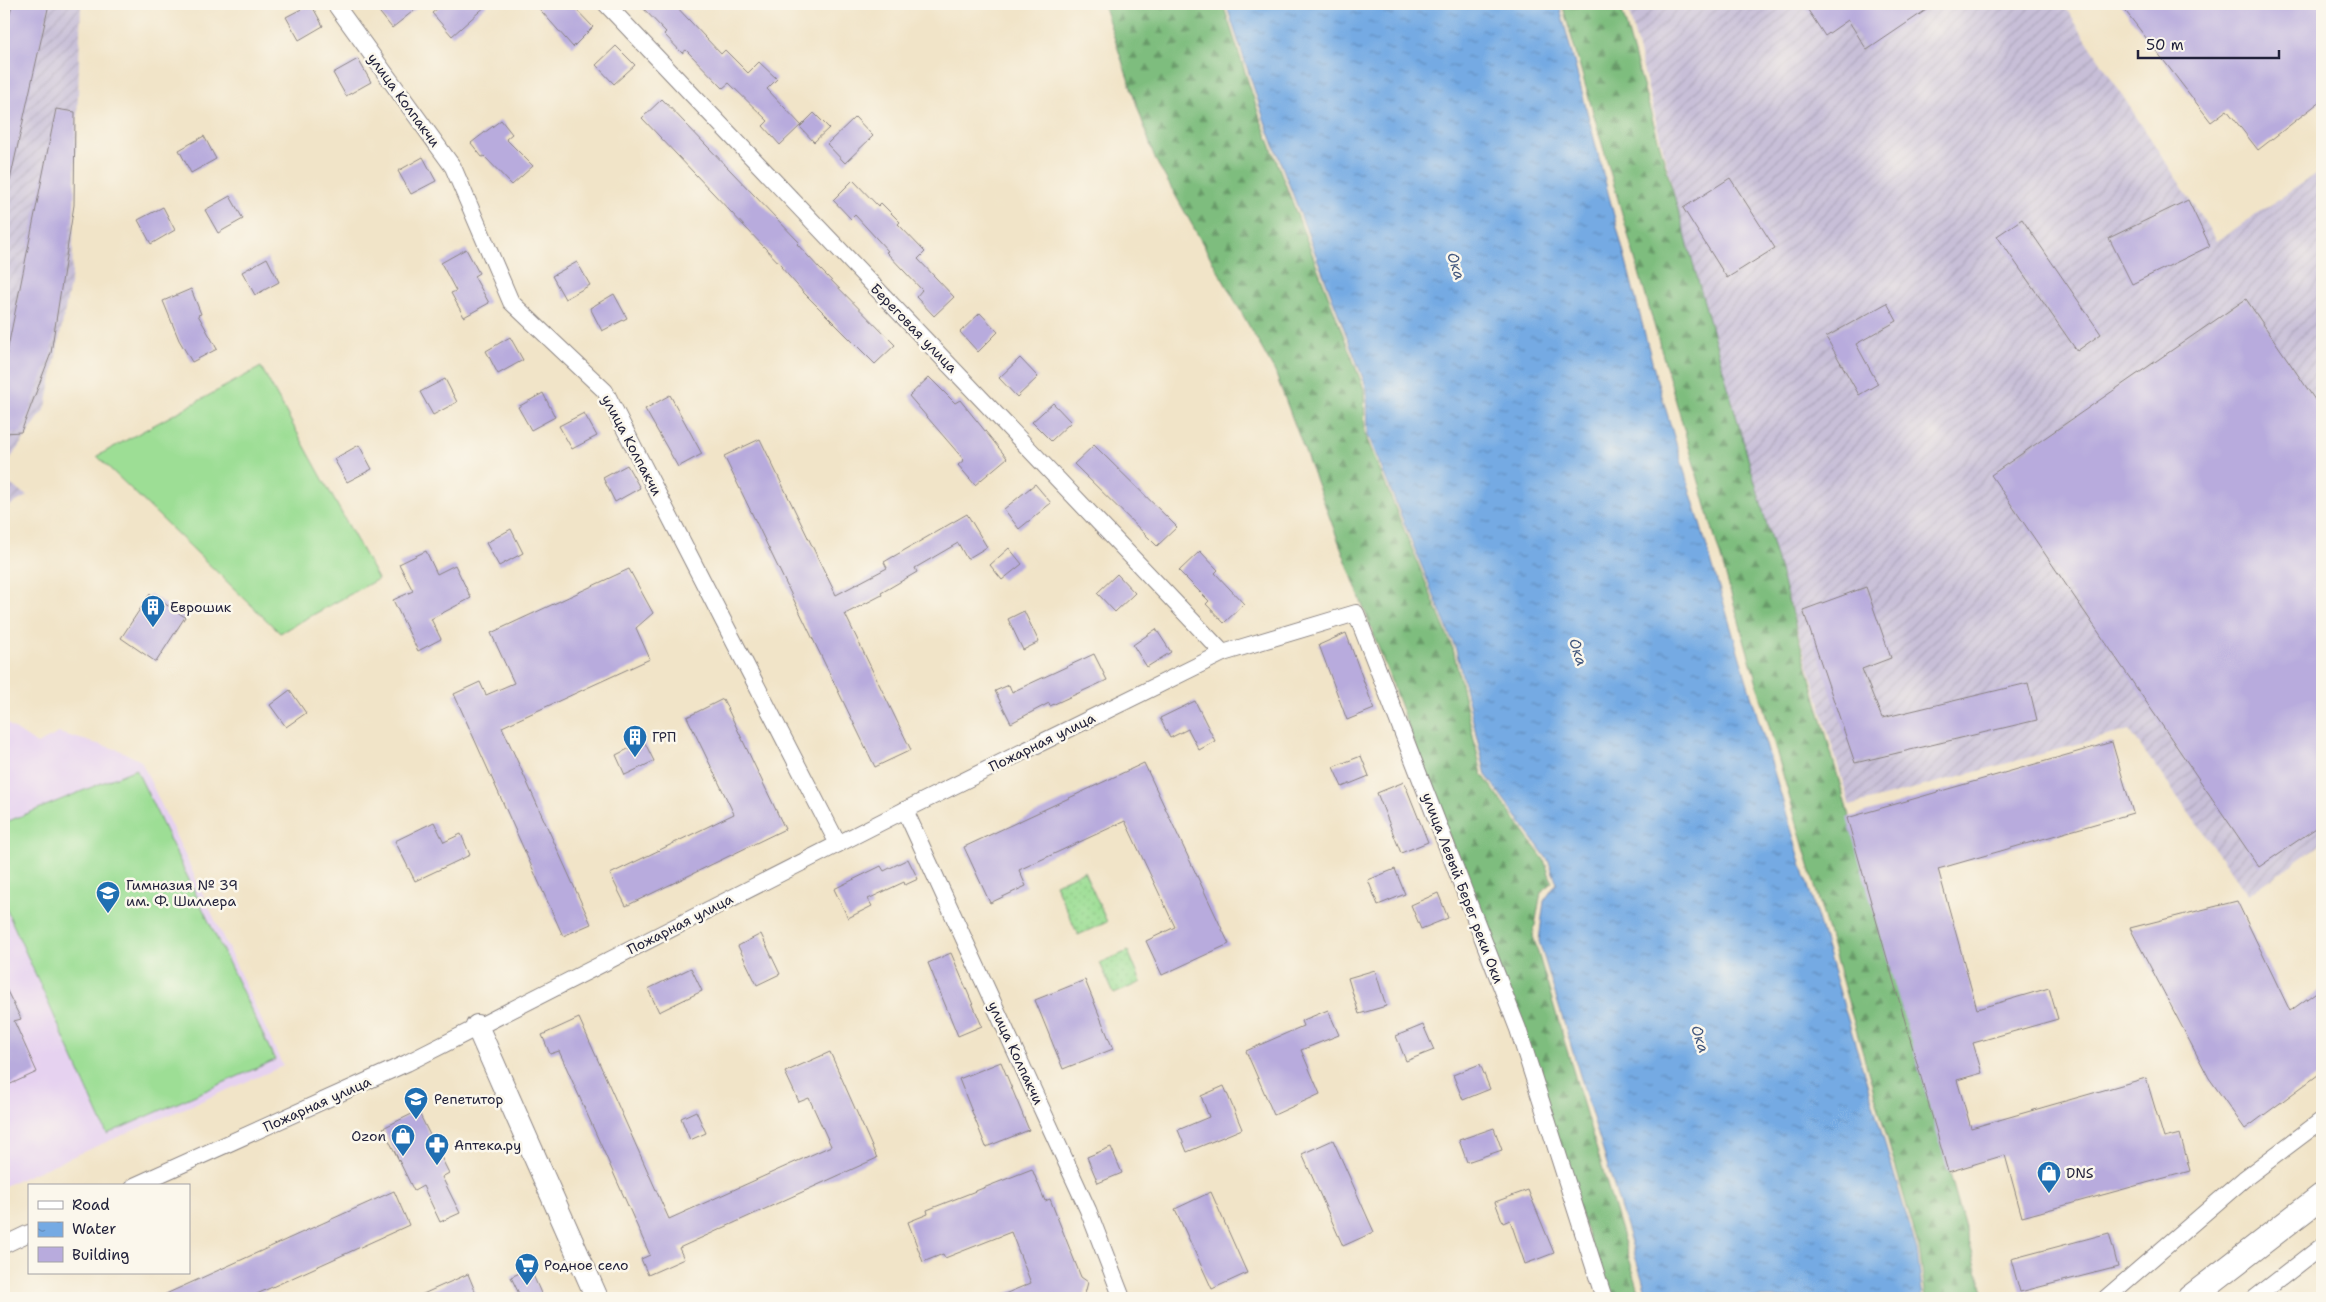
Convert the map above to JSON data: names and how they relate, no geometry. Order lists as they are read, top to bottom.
{
  "streets": {
    "street": [
      "улица Колпакчи",
      "Береговая улица",
      "Пожарная улица",
      "улица Левый Берег реки Оки"
    ]
  },
  "crossings": [
    ["улица Колпакчи", "Пожарная улица"],
    ["Береговая улица", "Пожарная улица"],
    ["Береговая улица", "улица Левый Берег реки Оки"],
    ["Пожарная улица", "улица Левый Берег реки Оки"]
  ],
  "water": ["Ока"],
  "places": {
    "building": ["Еврошик", "ГРП"],
    "school or university": ["Гимназия № 39 им. Ф. Шиллера", "Репетитор"],
    "shop": ["Ozon", "DNS"],
    "pharmacy": ["Аптека.ру"],
    "supermarket": ["Родное село"]
  },
  "legend": ["Road", "Water", "Building"],
  "scale_bar": "50 m"
}
